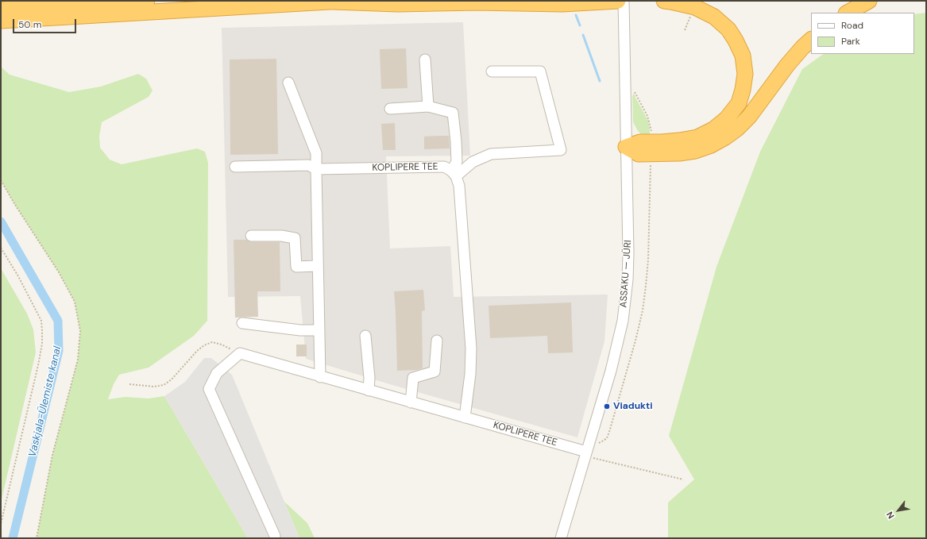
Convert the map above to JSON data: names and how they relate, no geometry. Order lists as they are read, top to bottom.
{
  "streets": {
    "street": ["KOPLIPERE TEE", "ASSAKU — JÜRI"]
  },
  "crossings": [
    ["KOPLIPERE TEE", "ASSAKU — JÜRI"]
  ],
  "water": ["Vaskjala-Ülemiste kanal"],
  "places": ["Viadukti"],
  "legend": ["Road", "Park"],
  "scale_bar": "50 m",
  "north": "bottom left"
}
